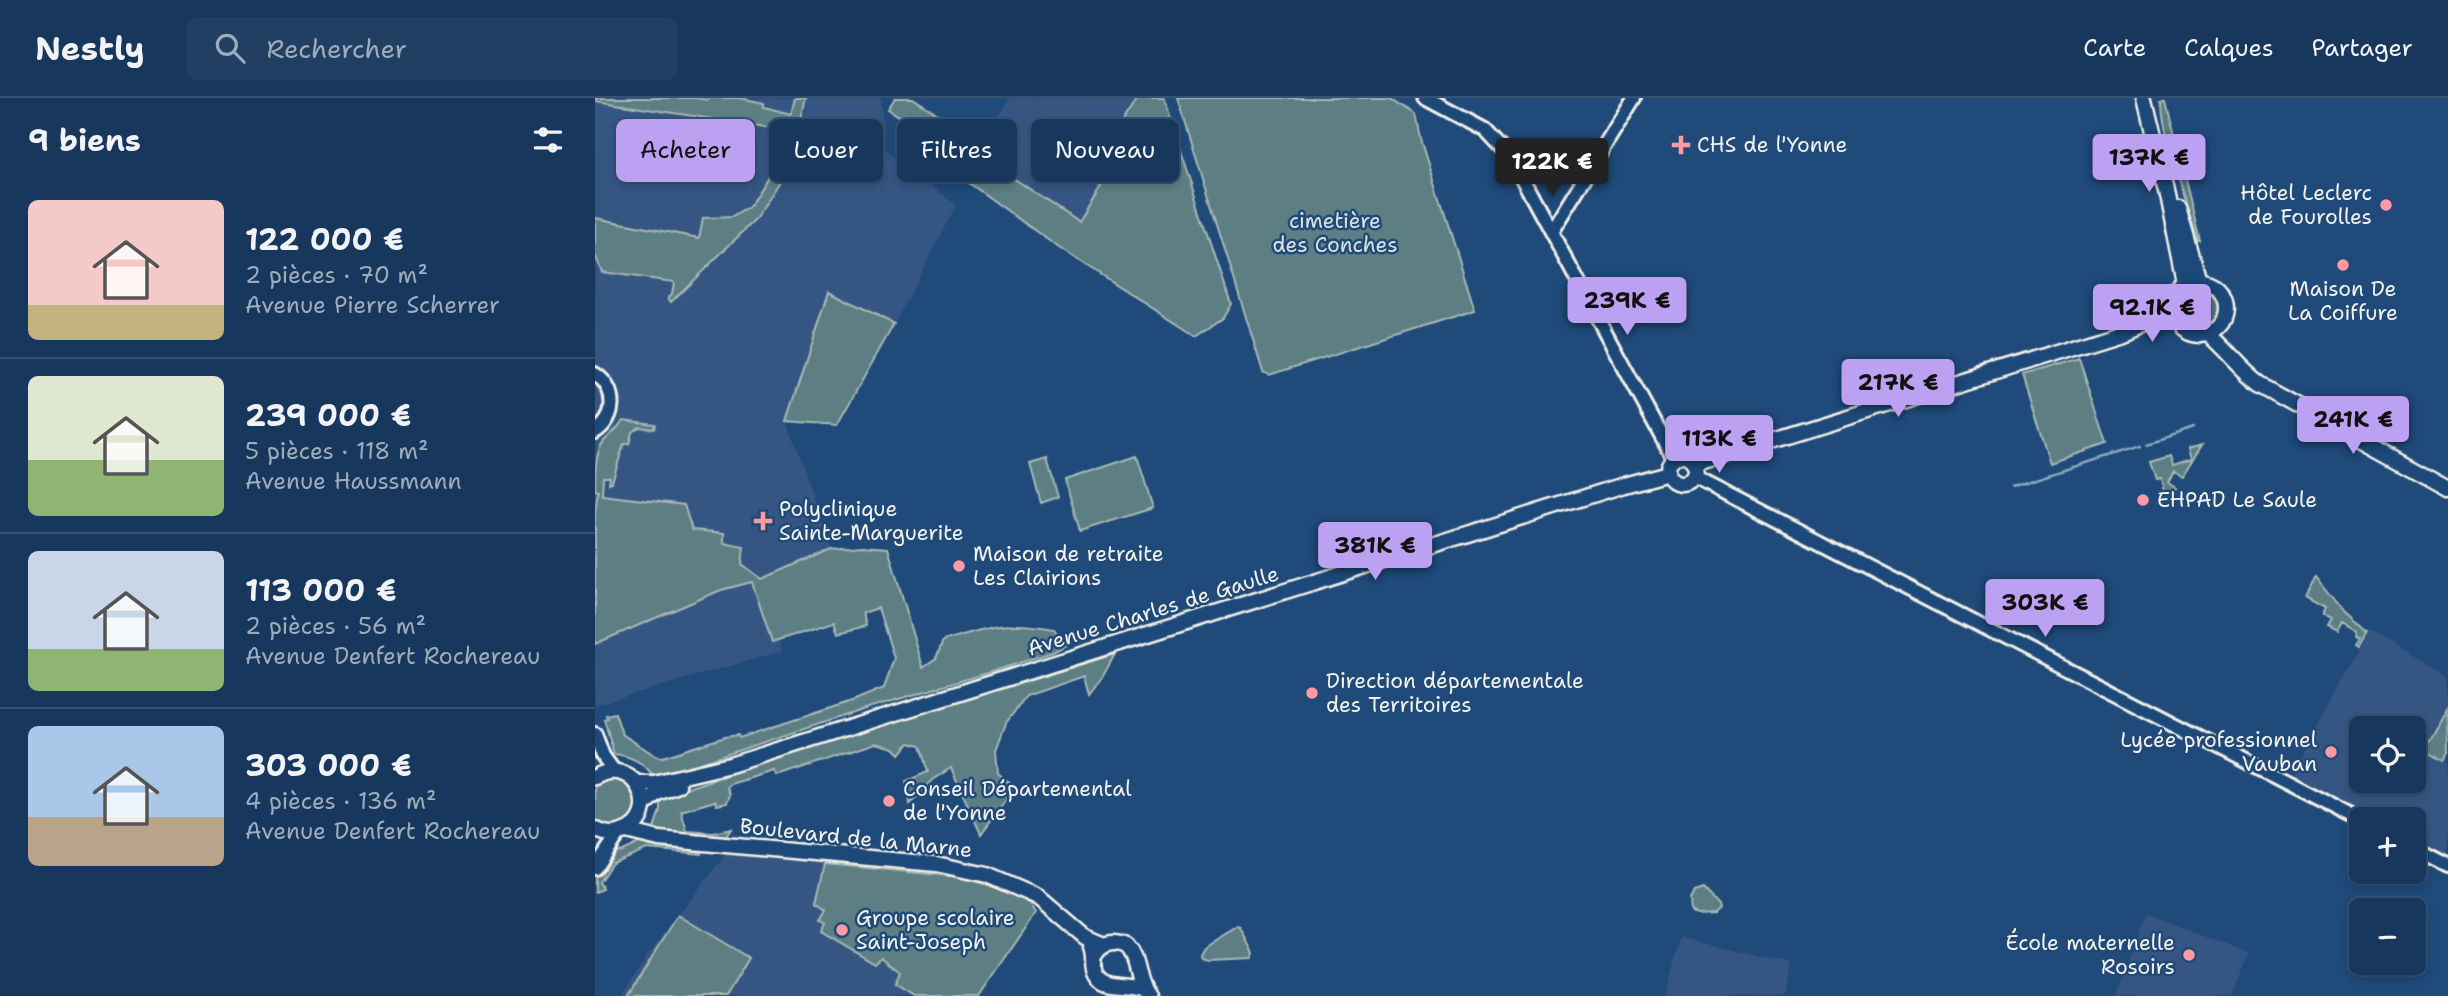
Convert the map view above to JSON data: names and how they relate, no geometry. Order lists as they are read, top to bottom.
{
  "streets": {
    "main road": ["Avenue Charles de Gaulle", "Boulevard de la Marne"]
  },
  "crossings": [
    ["Avenue Charles de Gaulle", "Boulevard de la Marne"]
  ],
  "parks": ["cimetière des Conches"],
  "places": {
    "health": ["CHS de l'Yonne", "Polyclinique Sainte-Marguerite"],
    "other": [
      "Hôtel Leclerc de Fourolles",
      "Maison De La Coiffure",
      "EHPAD Le Saule",
      "Maison de retraite Les Clairions",
      "Direction départementale des Territoires",
      "Lycée professionnel Vauban",
      "Conseil Départemental de l'Yonne",
      "Groupe scolaire Saint-Joseph",
      "École maternelle Rosoirs"
    ]
  },
  "page": {
    "header": "Nestly",
    "search": "Rechercher",
    "nav": ["Carte", "Calques", "Partager"],
    "heading": "9 biens",
    "chip": [
      "Acheter",
      "Louer",
      "Filtres",
      "Nouveau"
    ],
    "price": [
      "137K €",
      "122K €",
      "239K €",
      "92.1K €",
      "217K €",
      "241K €",
      "113K €",
      "381K €",
      "303K €"
    ],
    "list": [
      {
        "name": "122 000 €",
        "note": "2 pièces · 70 m² · Avenue Pierre Scherrer"
      },
      {
        "name": "239 000 €",
        "note": "5 pièces · 118 m² · Avenue Haussmann"
      },
      {
        "name": "113 000 €",
        "note": "2 pièces · 56 m² · Avenue Denfert Rochereau"
      },
      {
        "name": "303 000 €",
        "note": "4 pièces · 136 m² · Avenue Denfert Rochereau"
      }
    ],
    "map_buttons": ["+", "−"]
  }
}
